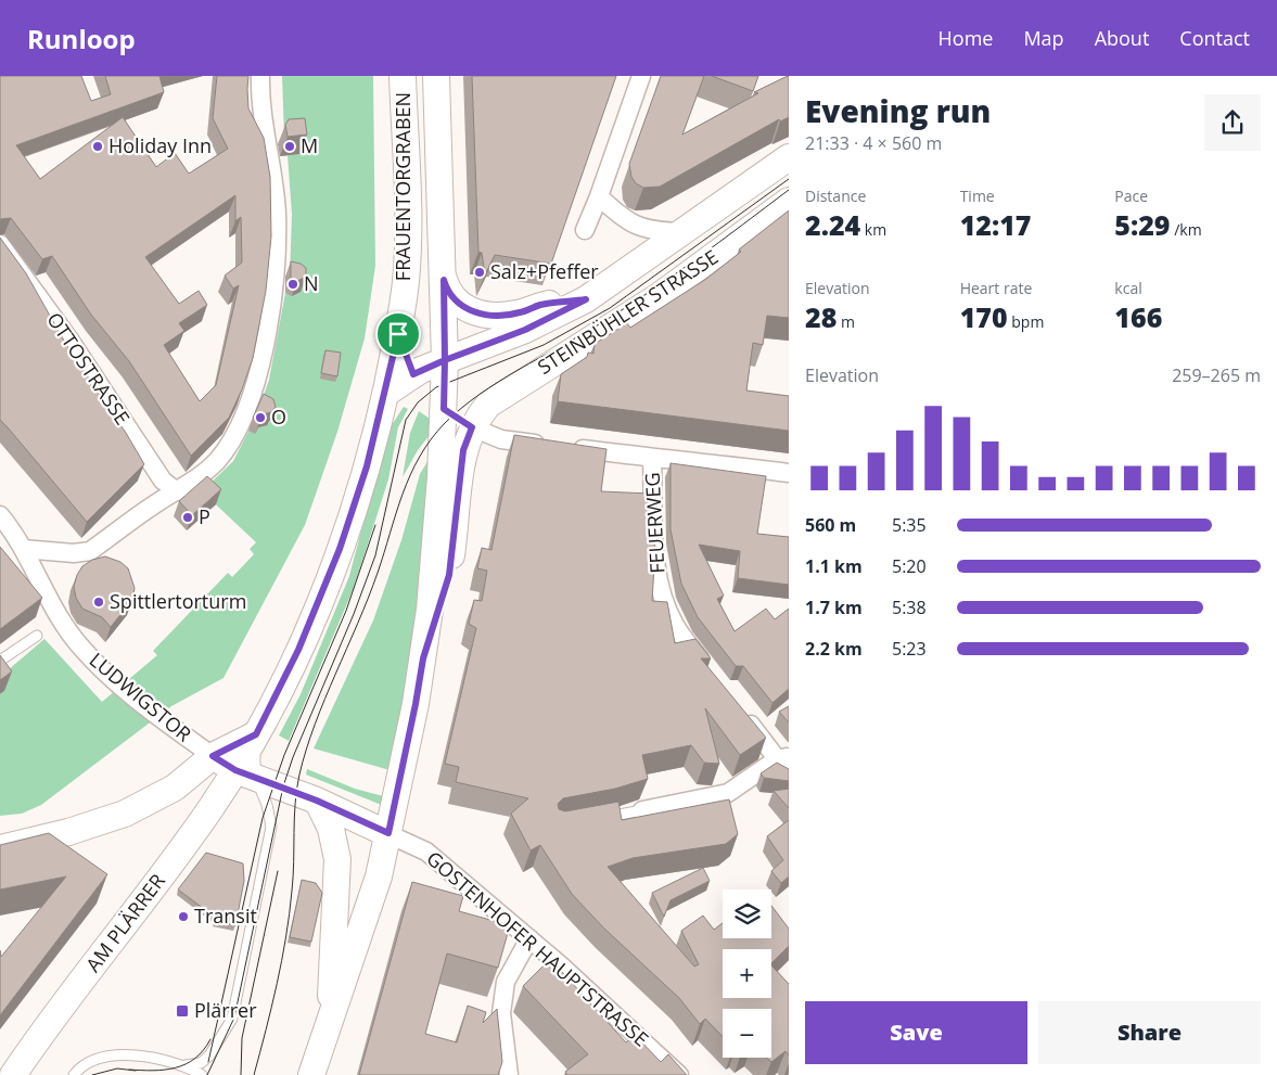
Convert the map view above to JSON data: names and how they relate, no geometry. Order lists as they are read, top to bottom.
{
  "streets": {
    "main road": ["FRAUENTORGRABEN", "STEINBÜHLER STRASSE", "AM PLÄRRER"],
    "street": [
      "OTTOSTRASSE",
      "FEUERWEG",
      "LUDWIGSTOR",
      "GOSTENHOFER HAUPTSTRASSE"
    ]
  },
  "crossings": [
    ["FRAUENTORGRABEN", "STEINBÜHLER STRASSE"],
    ["FRAUENTORGRABEN", "AM PLÄRRER"]
  ],
  "places": {
    "other": [
      "Holiday Inn",
      "M",
      "Salz+Pfeffer",
      "N",
      "O",
      "P",
      "Spittlertorturm",
      "Transit"
    ],
    "transit": ["Plärrer"]
  },
  "page": {
    "header": "Runloop",
    "nav": [
      "Home",
      "Map",
      "About",
      "Contact"
    ],
    "heading": ["Evening run", "21:33 · 4 × 560 m"],
    "stats": [
      ["Distance", "2.24 km"],
      ["Time", "12:17"],
      ["Pace", "5:29 /km"],
      ["Elevation", "28 m"],
      ["Heart rate", "170 bpm"],
      ["kcal", "166"]
    ],
    "chart": ["Elevation", "259–265 m"],
    "list": [
      {
        "name": "560 m",
        "note": "5:35"
      },
      {
        "name": "1.1 km",
        "note": "5:20"
      },
      {
        "name": "1.7 km",
        "note": "5:38"
      },
      {
        "name": "2.2 km",
        "note": "5:23"
      }
    ],
    "map_buttons": ["+", "−"],
    "buttons": ["Save", "Share"]
  }
}
